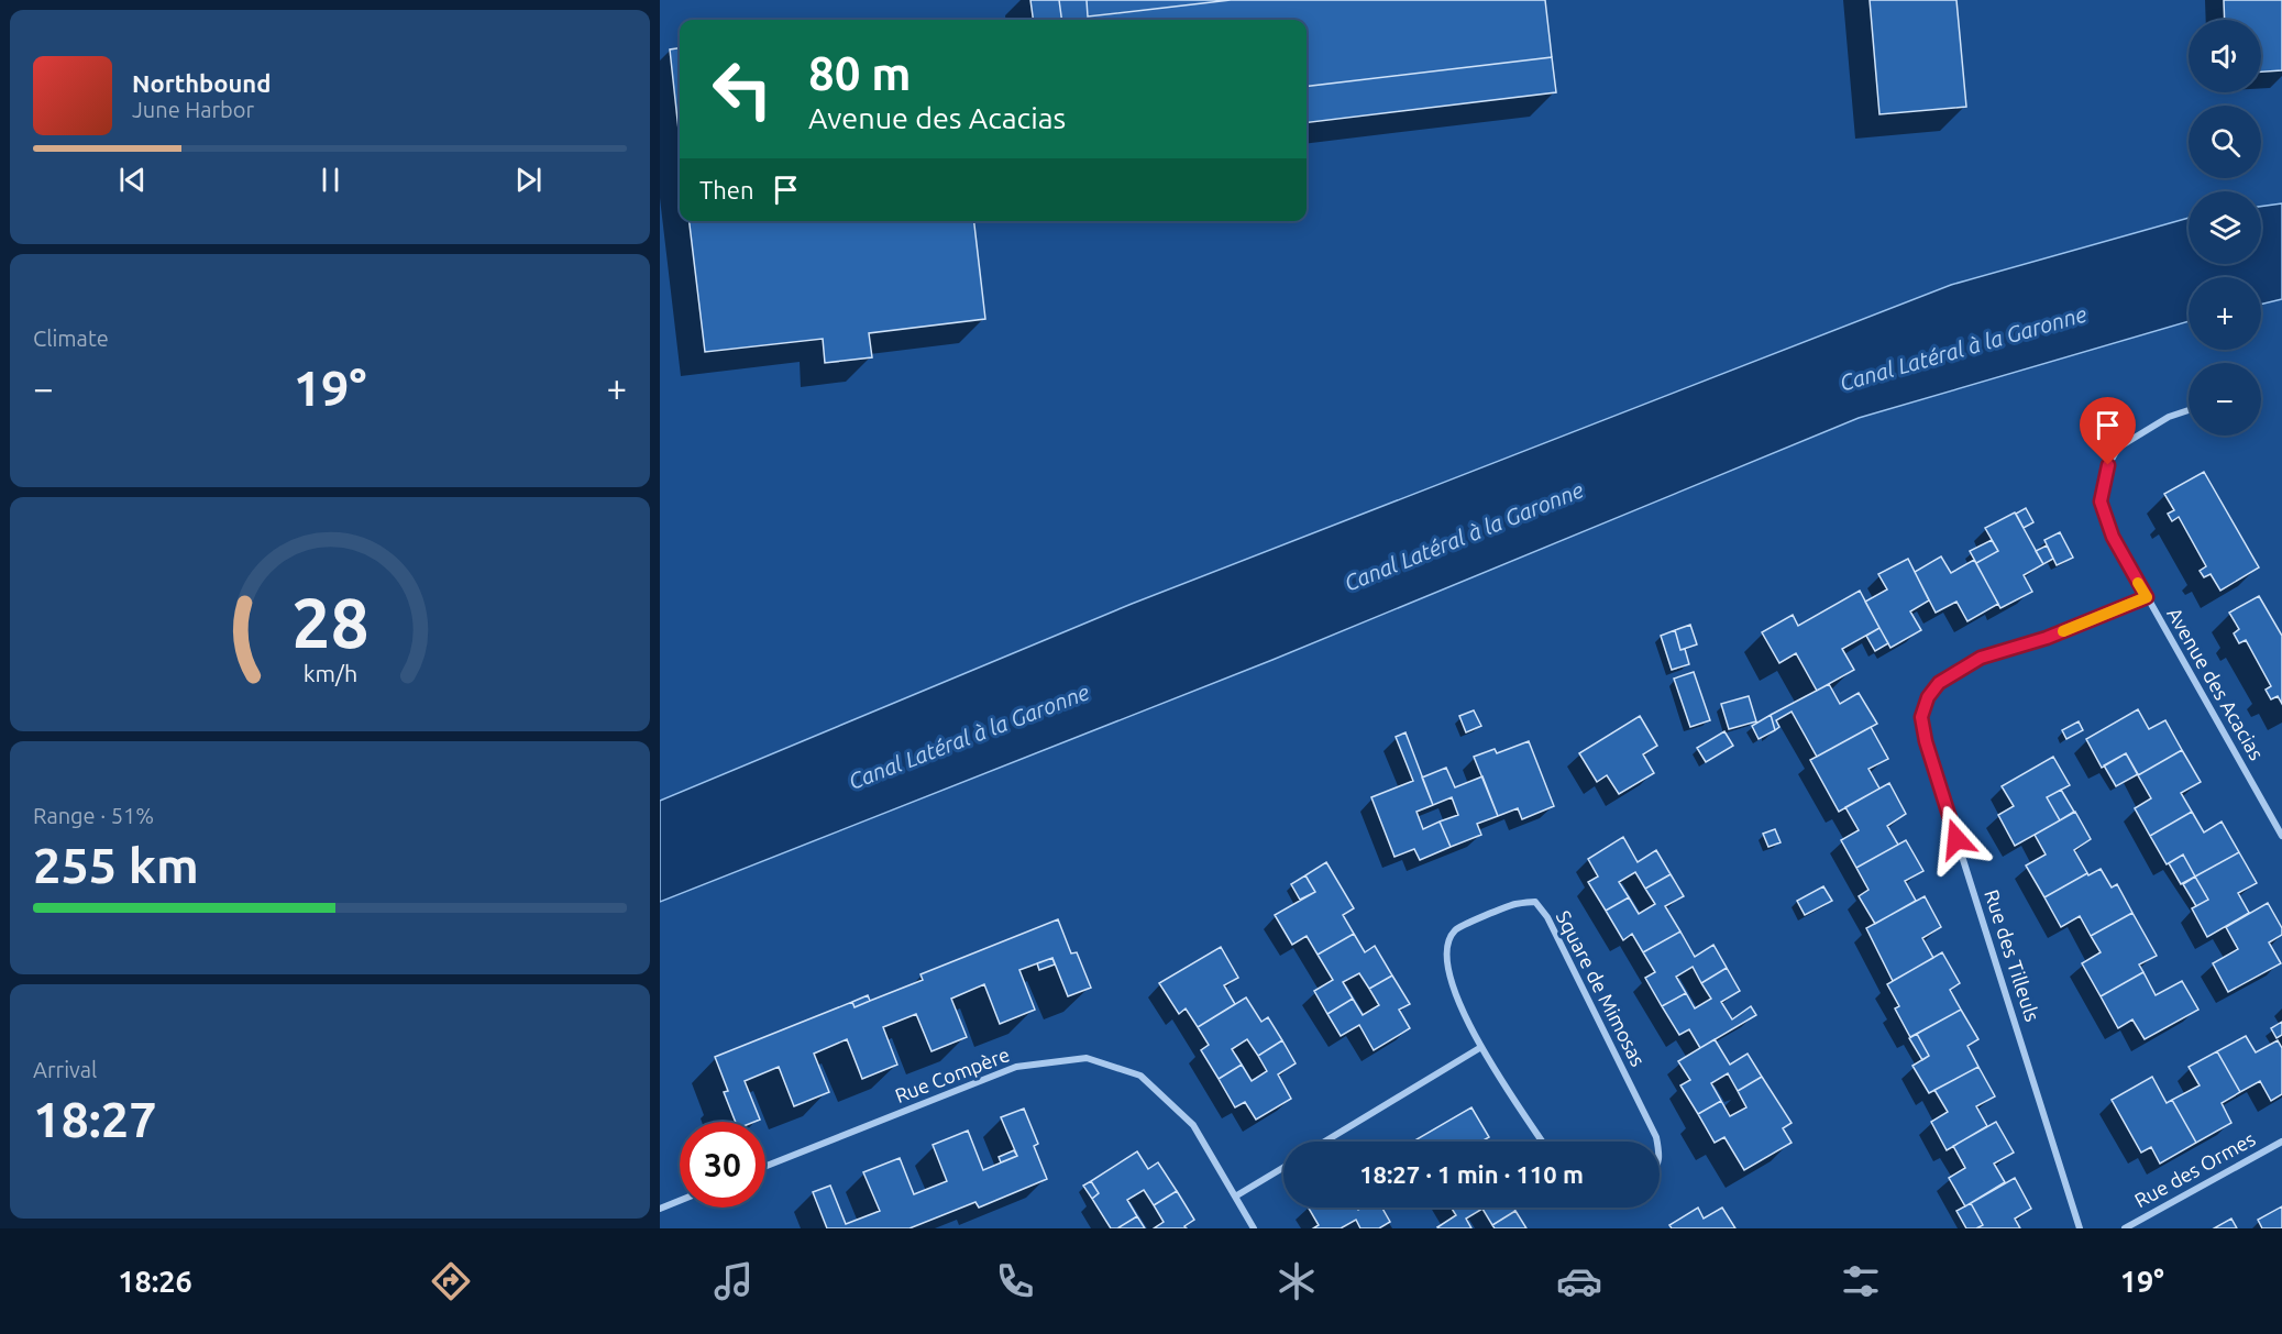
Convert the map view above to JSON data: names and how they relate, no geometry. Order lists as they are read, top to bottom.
{
  "streets": {
    "street": [
      "Avenue des Acacias",
      "Rue des Tilleuls",
      "Square de Mimosas",
      "Rue Compère",
      "Rue des Ormes"
    ]
  },
  "crossings": [
    ["Avenue des Acacias", "Rue des Tilleuls"]
  ],
  "water": ["Canal Latéral à la Garonne"],
  "page": {
    "map_buttons": ["+", "−"],
    "turn": ["80 m", "Avenue des Acacias"],
    "song": ["Northbound", "June Harbor"],
    "then": "Then",
    "tile": [
      "Climate",
      ["Range · 51%", "255 km"],
      ["Arrival", "18:27"]
    ],
    "heat": ["−", "19°", "+"],
    "limit": "30",
    "trip": "18:27 · 1 min · 110 m",
    "tabs": ["18:26", "19°"],
    "gauge": ["28", "km/h"]
  }
}
